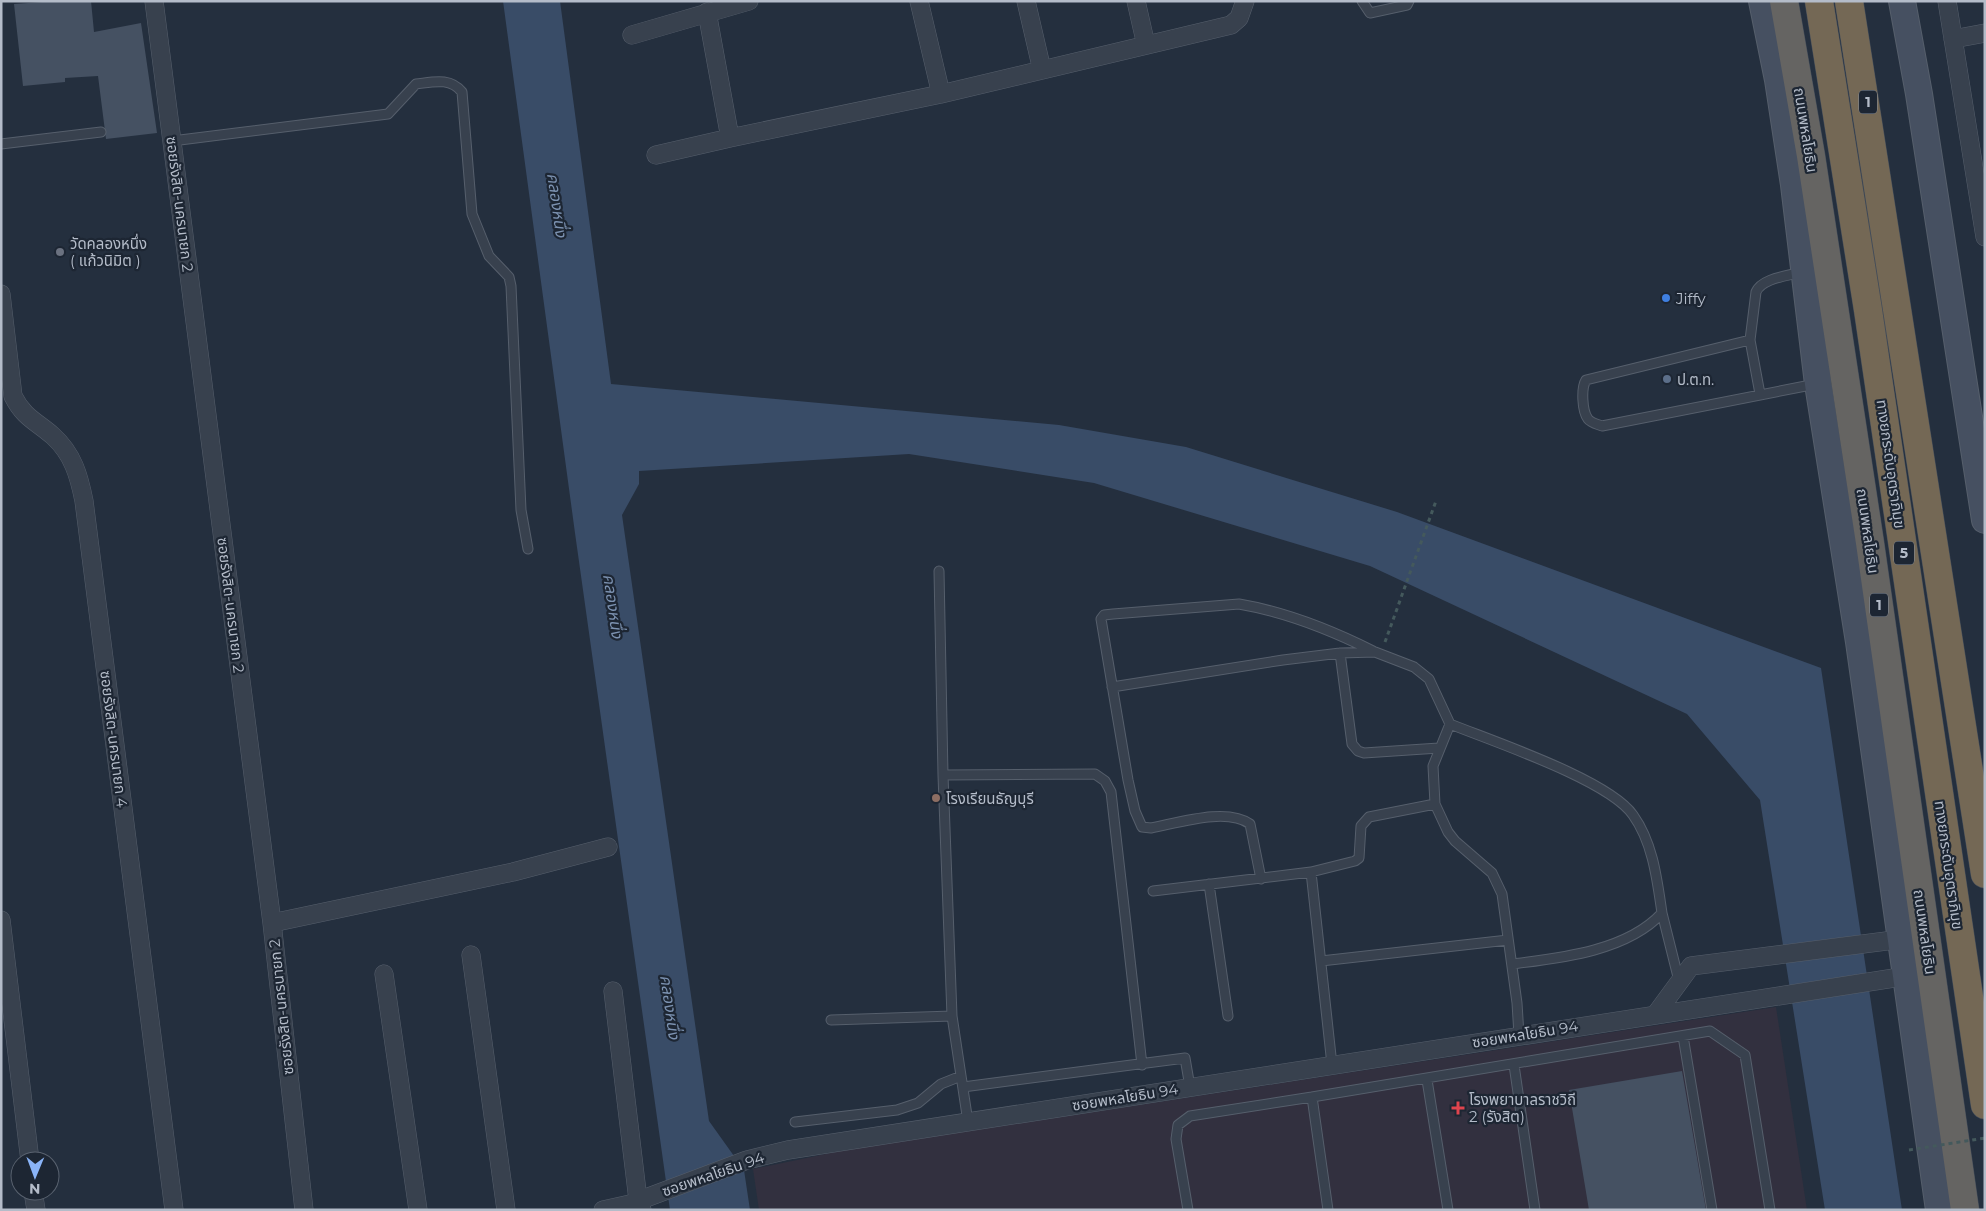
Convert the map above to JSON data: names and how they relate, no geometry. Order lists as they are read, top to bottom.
{
  "streets": {
    "highway": [
      "1",
      "ถนนพหลโยธิน",
      "ทางยกระดับอุตราภิมุข",
      "5"
    ],
    "street": ["ซอยรังสิต-นครนายก 2", "ซอยรังสิต-นครนายก 4", "ซอยพหลโยธิน 94"]
  },
  "crossings": [
    ["1", "ทางยกระดับอุตราภิมุข"],
    ["ถนนพหลโยธิน", "ซอยพหลโยธิน 94"]
  ],
  "water": ["คลองหนึ่ง"],
  "places": {
    "other": [
      "วัดคลองหนึ่ง ( แก้วนิมิต )",
      "Jiffy",
      "ป.ต.ท.",
      "โรงเรียนธัญบุรี"
    ],
    "health": ["โรงพยาบาลราชวิถี 2 (รังสิต)"]
  },
  "north": "bottom"
}
